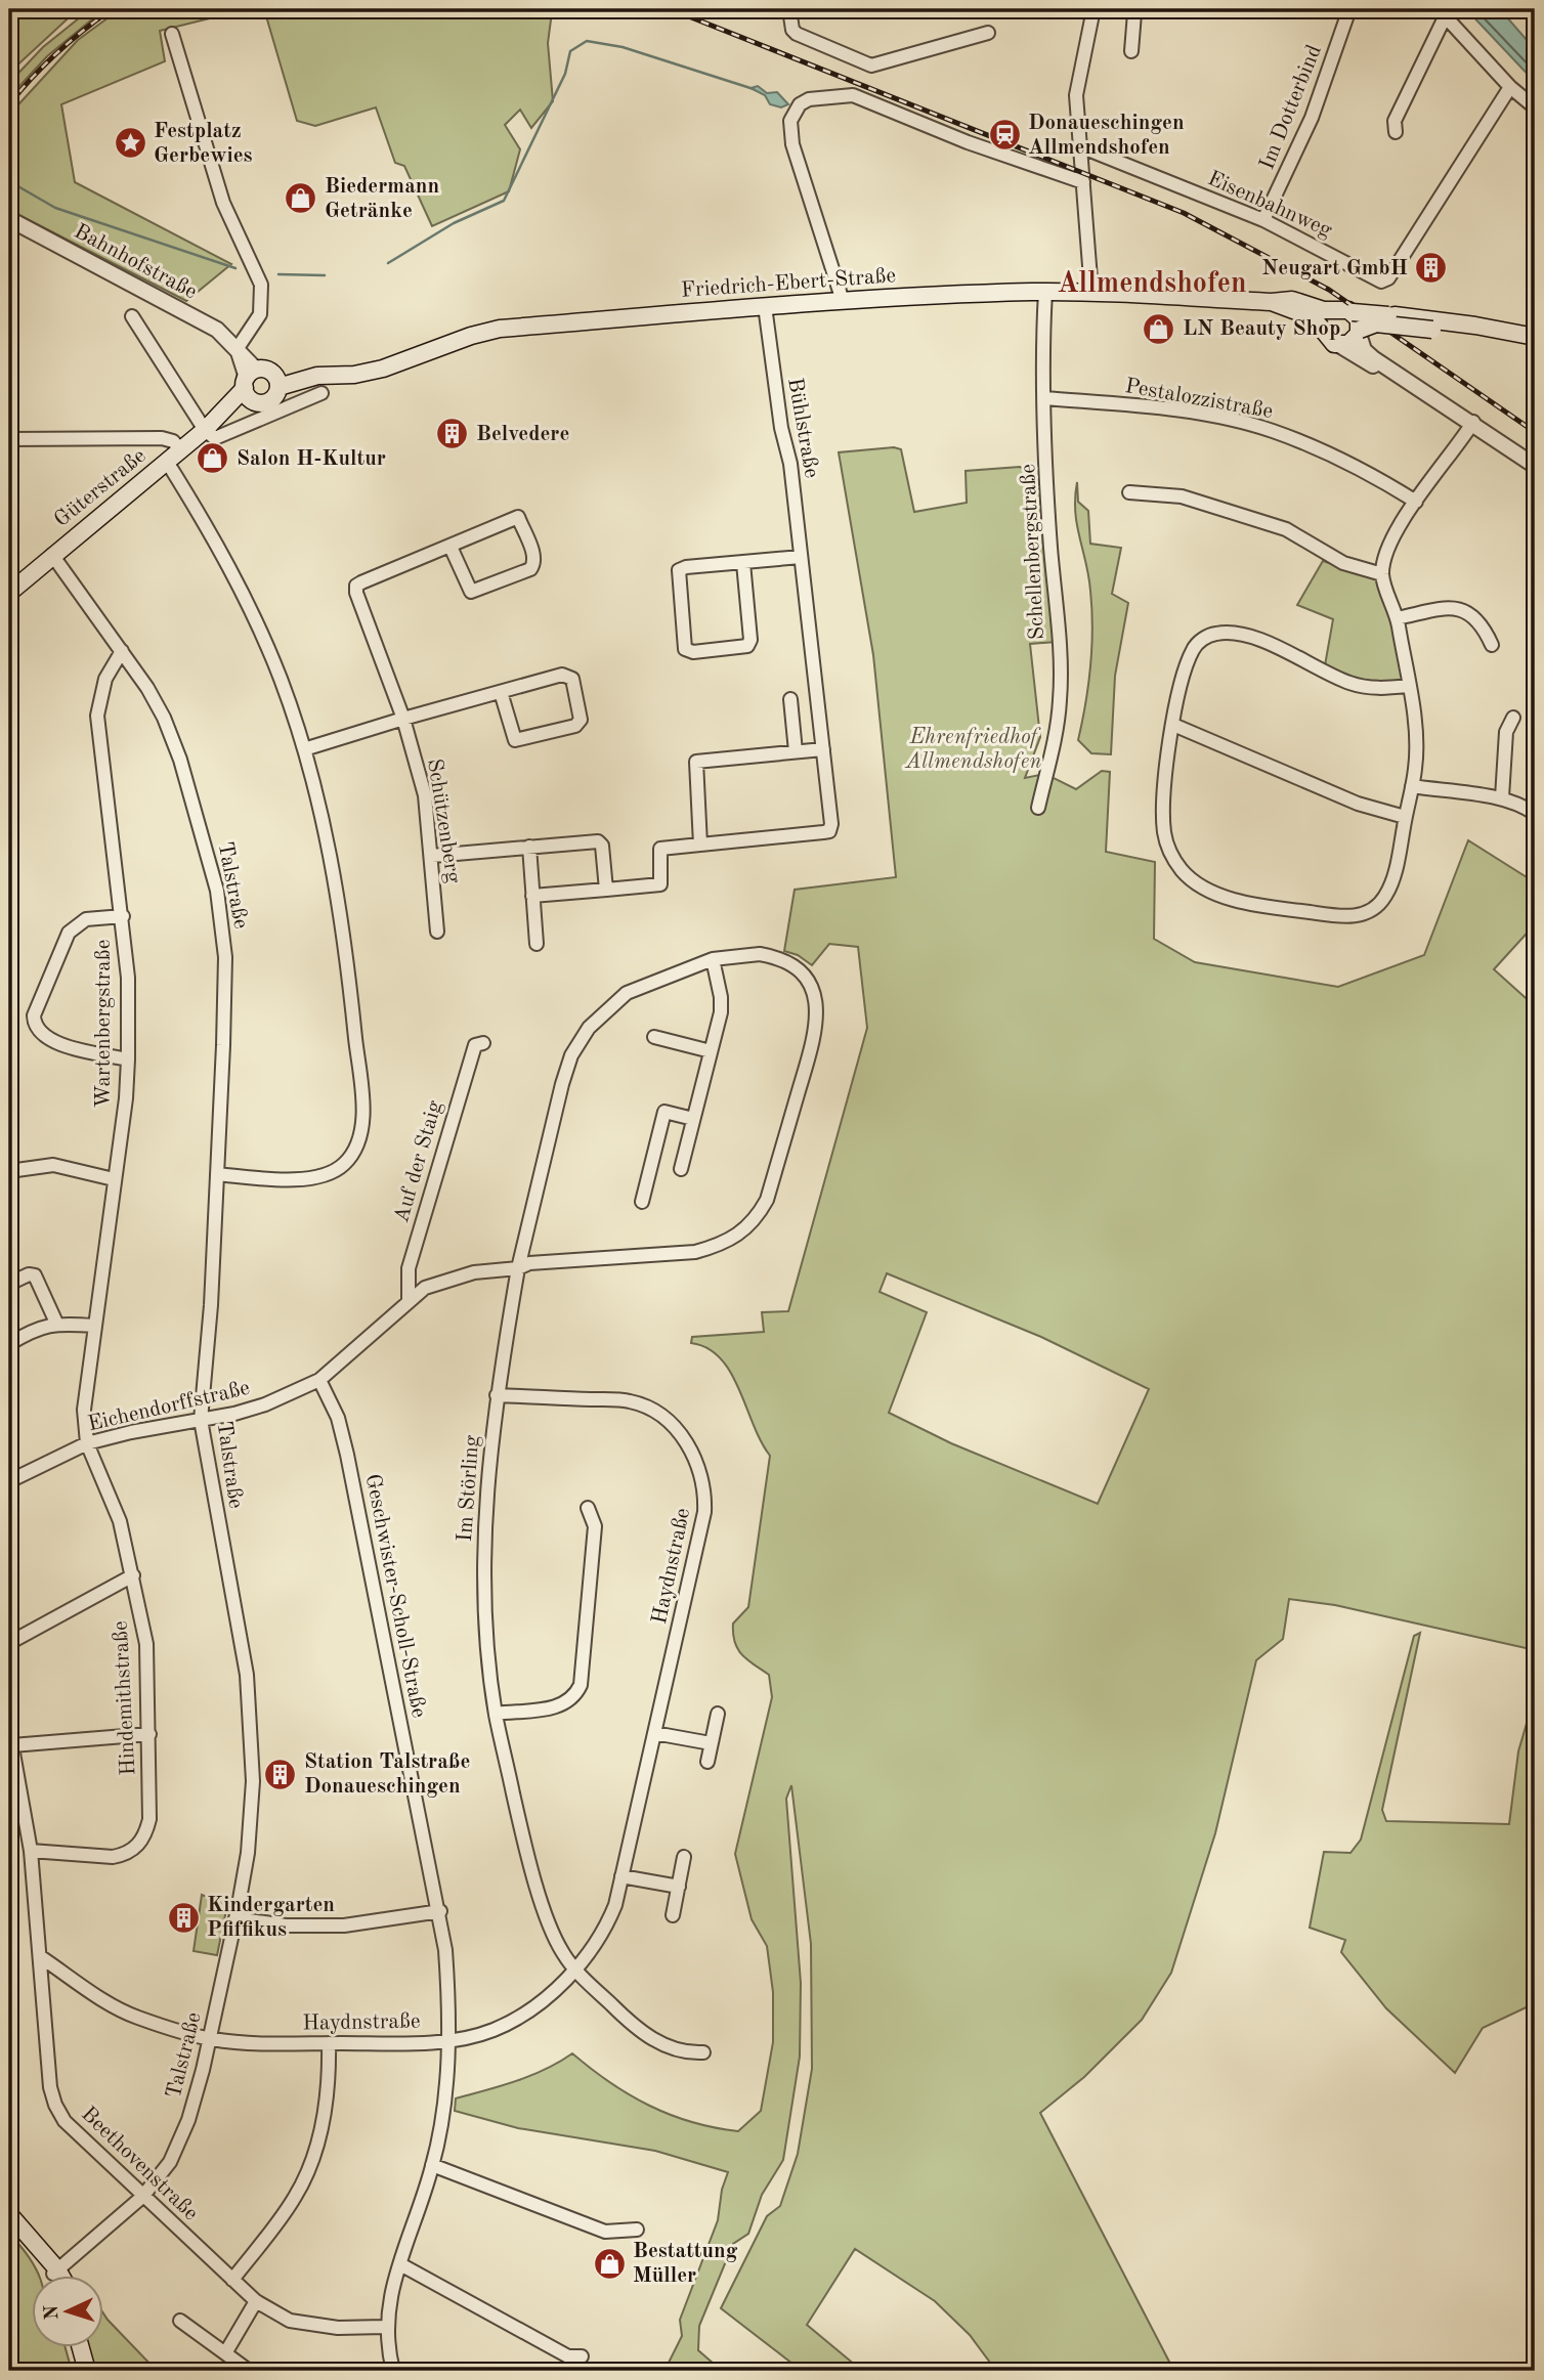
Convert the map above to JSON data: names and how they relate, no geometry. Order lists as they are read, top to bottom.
{
  "streets": {
    "main road": ["Friedrich-Ebert-Straße", "Güterstraße"],
    "street": [
      "Im Dotterbind",
      "Eisenbahnweg",
      "Bahnhofstraße",
      "Pestalozzistraße",
      "Bühlstraße",
      "Schellenbergstraße",
      "Schützenberg",
      "Talstraße",
      "Wartenbergstraße",
      "Auf der Staig",
      "Eichendorffstraße",
      "Im Störling",
      "Haydnstraße",
      "Geschwister-Scholl-Straße",
      "Hindemithstraße",
      "Beethovenstraße"
    ]
  },
  "crossings": [
    ["Im Dotterbind", "Eisenbahnweg"],
    ["Bahnhofstraße", "Friedrich-Ebert-Straße"],
    ["Bahnhofstraße", "Güterstraße"],
    ["Friedrich-Ebert-Straße", "Bühlstraße"],
    ["Friedrich-Ebert-Straße", "Güterstraße"],
    ["Friedrich-Ebert-Straße", "Schellenbergstraße"],
    ["Pestalozzistraße", "Schellenbergstraße"],
    ["Güterstraße", "Talstraße"],
    ["Talstraße", "Wartenbergstraße"],
    ["Talstraße", "Eichendorffstraße"],
    ["Talstraße", "Haydnstraße"],
    ["Talstraße", "Beethovenstraße"],
    ["Wartenbergstraße", "Eichendorffstraße"],
    ["Wartenbergstraße", "Hindemithstraße"],
    ["Auf der Staig", "Eichendorffstraße"],
    ["Eichendorffstraße", "Im Störling"],
    ["Eichendorffstraße", "Geschwister-Scholl-Straße"],
    ["Eichendorffstraße", "Hindemithstraße"],
    ["Im Störling", "Haydnstraße"],
    ["Haydnstraße", "Geschwister-Scholl-Straße"],
    ["Haydnstraße", "Beethovenstraße"],
    ["Geschwister-Scholl-Straße", "Beethovenstraße"],
    ["Hindemithstraße", "Beethovenstraße"]
  ],
  "districts": ["Allmendshofen"],
  "parks": ["Ehrenfriedhof Allmendshofen"],
  "places": {
    "station": ["Donaueschingen Allmendshofen"],
    "place": ["Festplatz Gerbewies"],
    "shop": [
      "Biedermann Getränke",
      "LN Beauty Shop",
      "Salon H-Kultur",
      "Bestattung Müller"
    ],
    "building": [
      "Neugart GmbH",
      "Belvedere",
      "Station Talstraße Donaueschingen",
      "Kindergarten Pfiffikus"
    ]
  },
  "north": "left"
}
